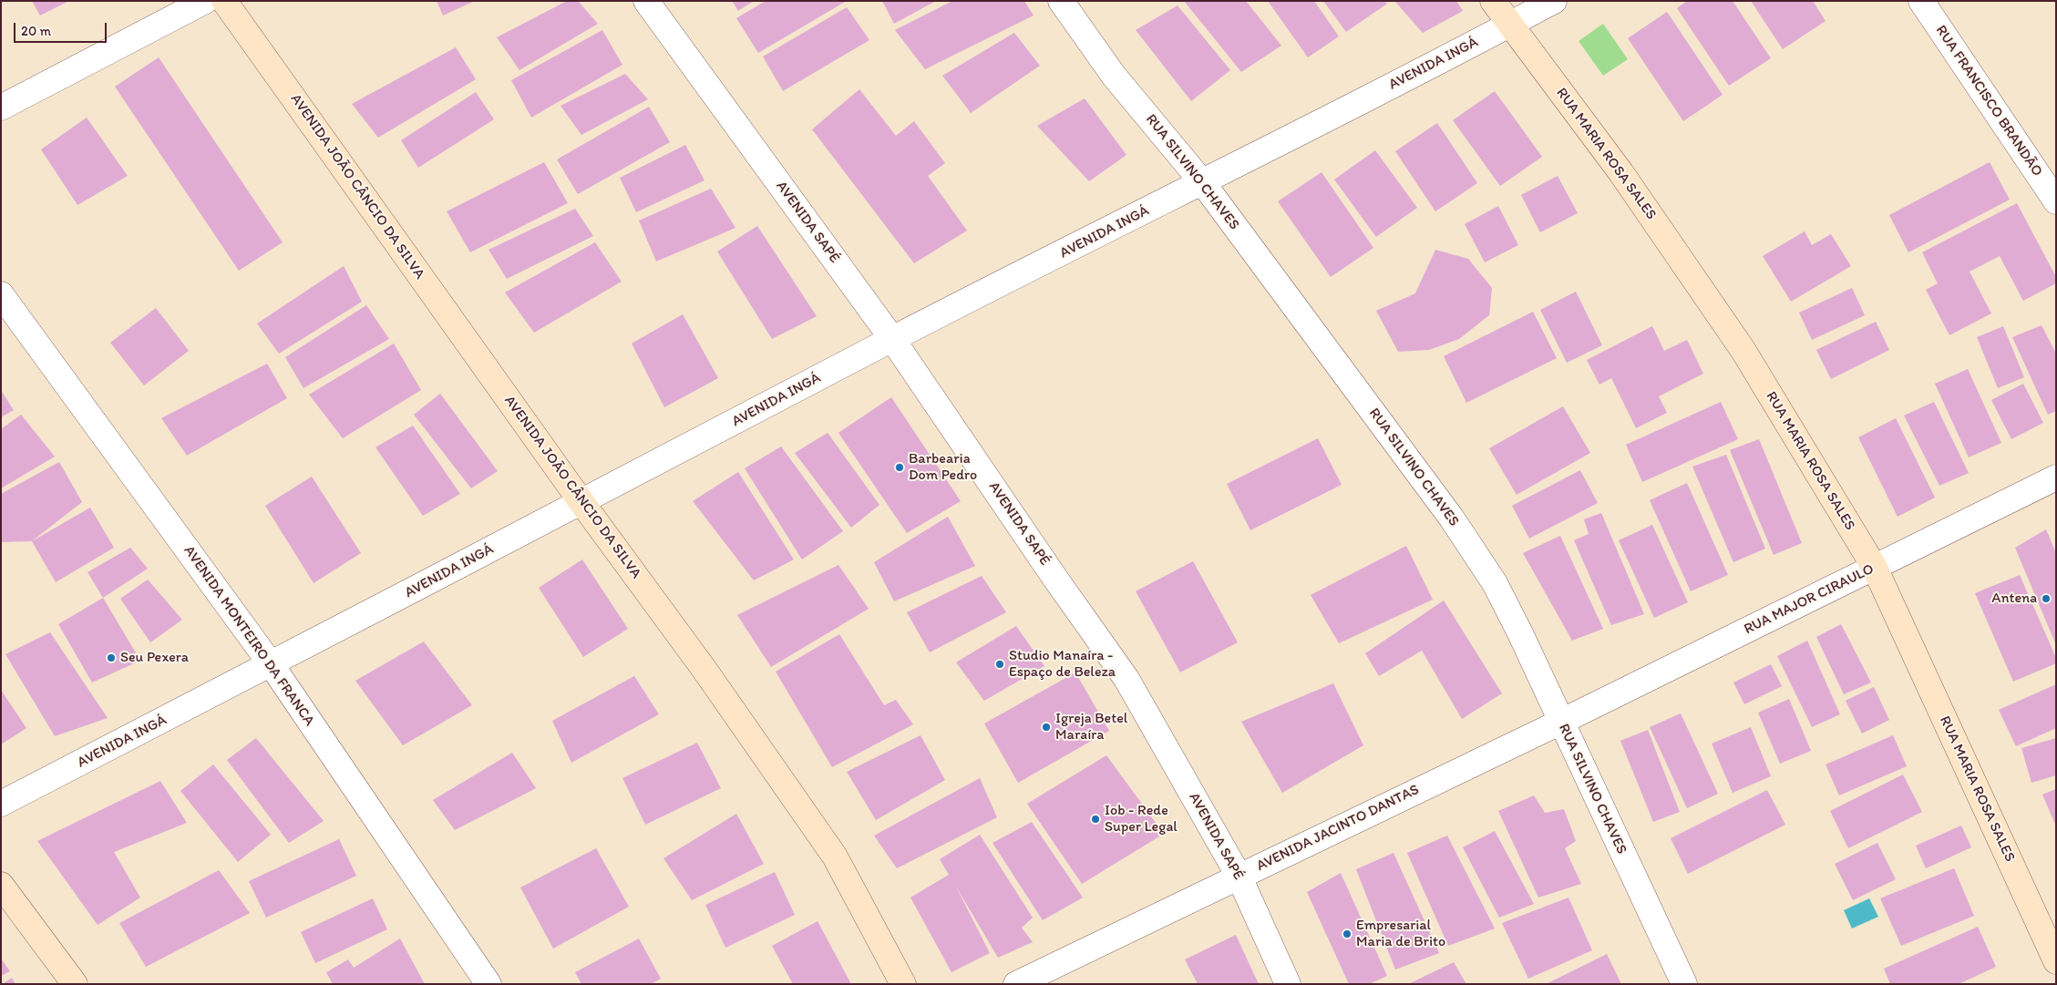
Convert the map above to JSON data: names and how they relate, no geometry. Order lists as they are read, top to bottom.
{
  "streets": {
    "main road": ["RUA MARIA ROSA SALES", "AVENIDA JOÃO CÂNCIO DA SILVA"],
    "street": [
      "AVENIDA INGÁ",
      "RUA FRANCISCO BRANDÃO",
      "RUA SILVINO CHAVES",
      "AVENIDA SAPÉ",
      "RUA MAJOR CIRAULO",
      "AVENIDA MONTEIRO DA FRANCA",
      "AVENIDA JACINTO DANTAS"
    ]
  },
  "crossings": [
    ["AVENIDA INGÁ", "RUA MARIA ROSA SALES"],
    ["AVENIDA INGÁ", "RUA SILVINO CHAVES"],
    ["AVENIDA INGÁ", "AVENIDA JOÃO CÂNCIO DA SILVA"],
    ["AVENIDA INGÁ", "AVENIDA SAPÉ"],
    ["AVENIDA INGÁ", "AVENIDA MONTEIRO DA FRANCA"],
    ["RUA MARIA ROSA SALES", "RUA MAJOR CIRAULO"],
    ["RUA SILVINO CHAVES", "RUA MAJOR CIRAULO"],
    ["RUA SILVINO CHAVES", "AVENIDA JACINTO DANTAS"],
    ["AVENIDA SAPÉ", "AVENIDA JACINTO DANTAS"],
    ["RUA MAJOR CIRAULO", "AVENIDA JACINTO DANTAS"]
  ],
  "places": [
    "Barbearia Dom Pedro",
    "Antena",
    "Seu Pexera",
    "Studio Manaíra - Espaço de Beleza",
    "Igreja Betel Maraíra",
    "Iob - Rede Super Legal",
    "Empresarial Maria de Brito"
  ],
  "scale_bar": "20 m"
}
